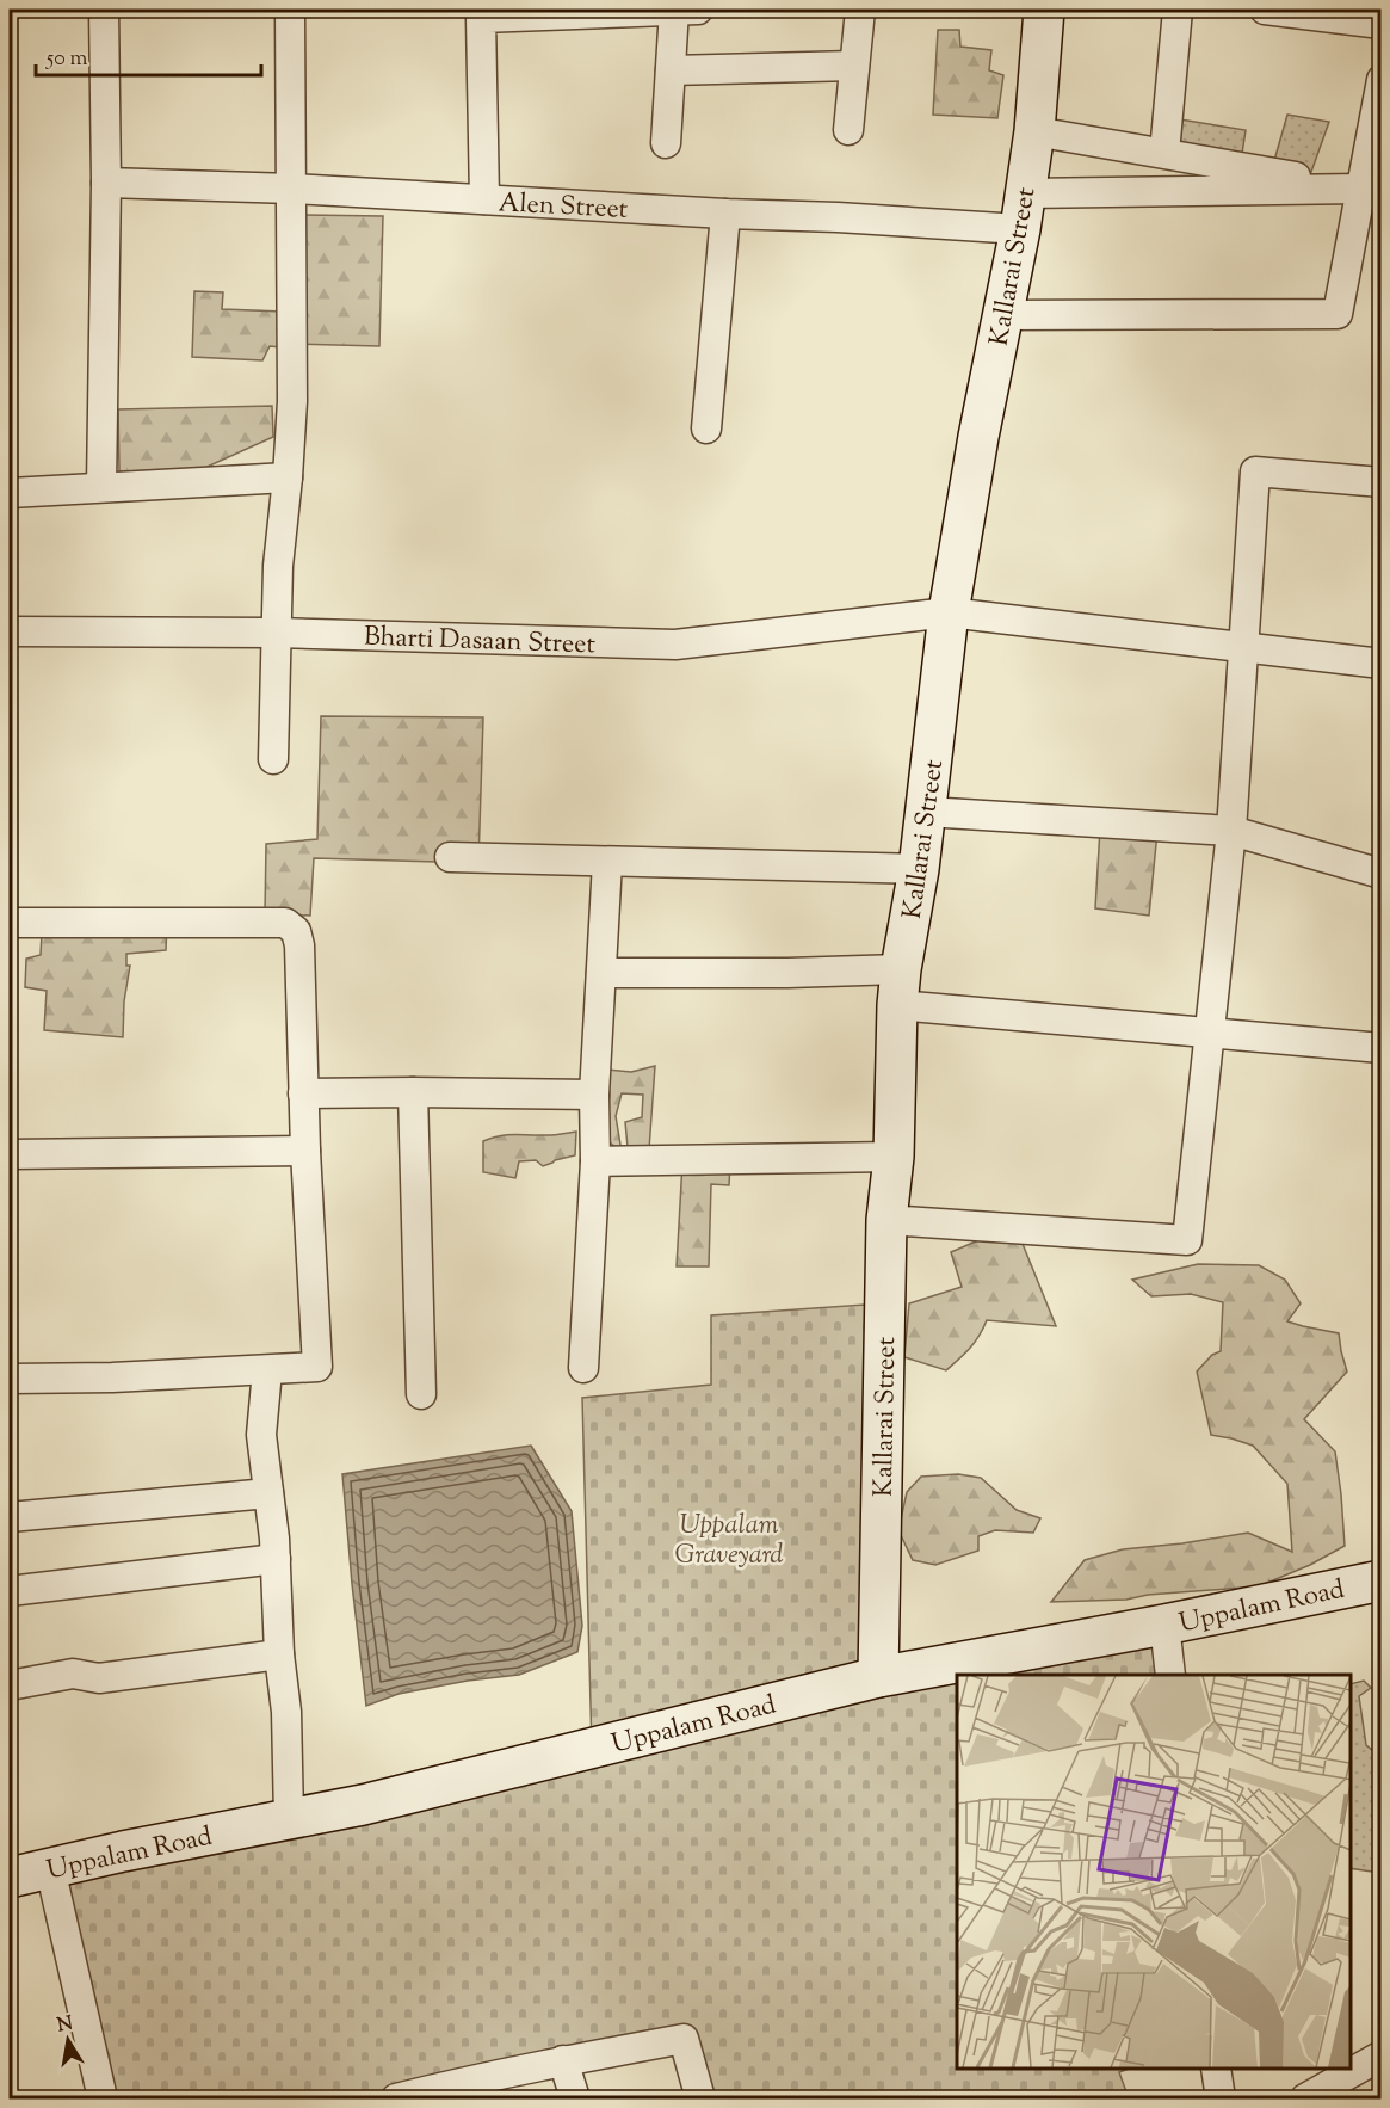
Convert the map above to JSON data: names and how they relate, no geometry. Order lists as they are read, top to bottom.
{
  "streets": {
    "street": [
      "Alen Street",
      "Kallarai Street",
      "Bharti Dasaan Street",
      "Uppalam Road"
    ]
  },
  "crossings": [
    ["Alen Street", "Kallarai Street"],
    ["Kallarai Street", "Bharti Dasaan Street"],
    ["Kallarai Street", "Uppalam Road"]
  ],
  "parks": ["Uppalam Graveyard"],
  "scale_bar": "50 m",
  "north": "top"
}
